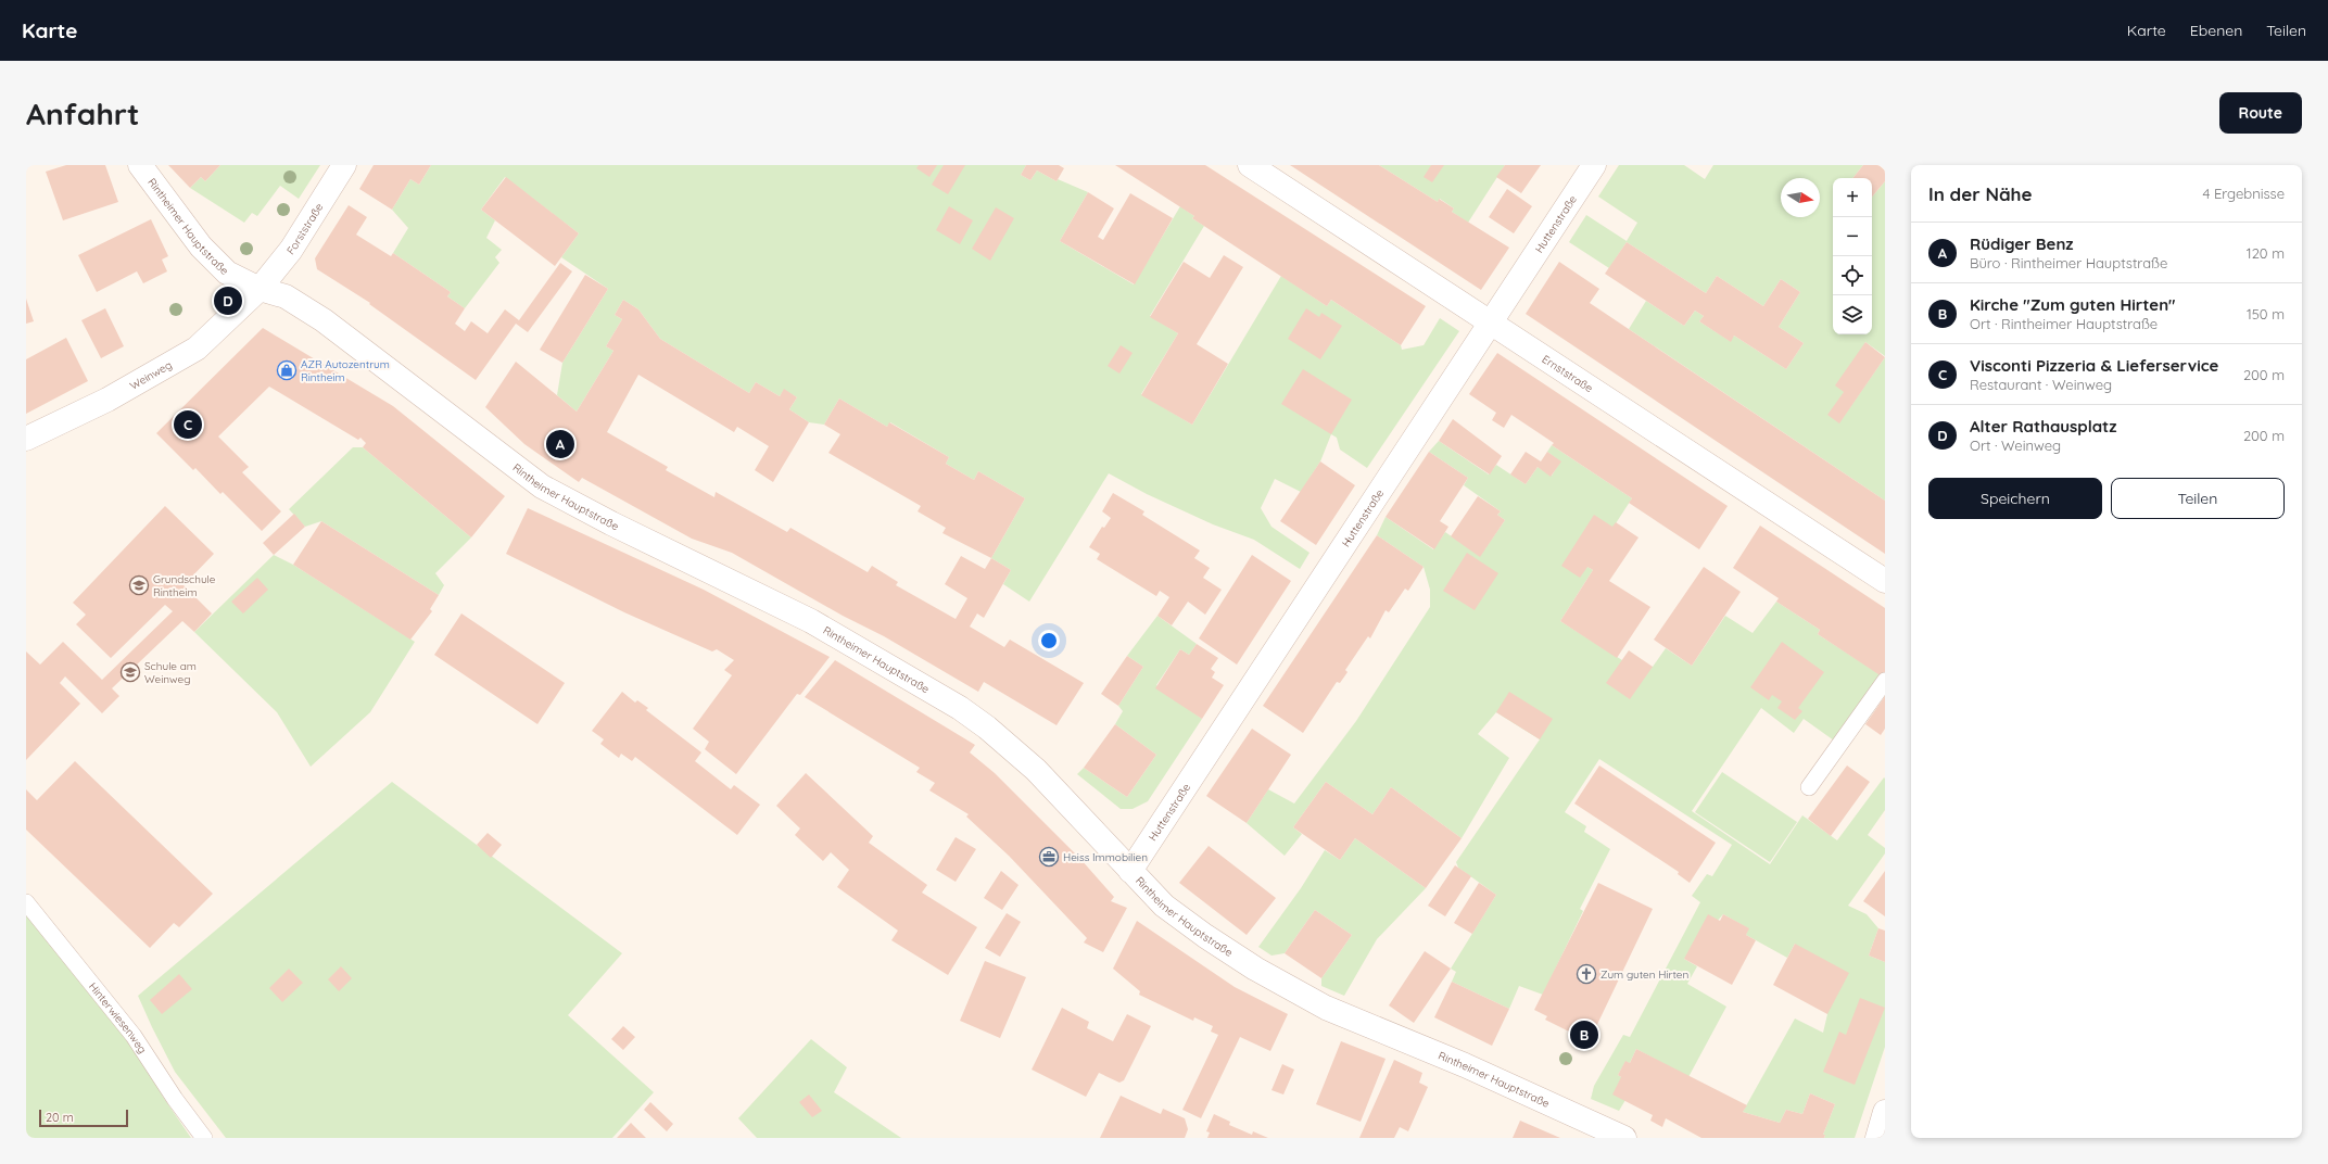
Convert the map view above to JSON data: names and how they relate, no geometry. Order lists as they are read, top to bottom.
{
  "streets": {
    "street": [
      "Huttenstraße",
      "Rintheimer Hauptstraße",
      "Forststraße",
      "Ernststraße",
      "Weinweg"
    ],
    "lane": ["Hinterwiesenweg"]
  },
  "crossings": [
    ["Huttenstraße", "Rintheimer Hauptstraße"],
    ["Huttenstraße", "Ernststraße"],
    ["Rintheimer Hauptstraße", "Forststraße"],
    ["Rintheimer Hauptstraße", "Weinweg"],
    ["Forststraße", "Weinweg"]
  ],
  "places": {
    "shop": ["AZR Autozentrum Rintheim"],
    "school or university": ["Grundschule Rintheim", "Schule am Weinweg"],
    "office": ["Heiss Immobilien"],
    "church": ["Zum guten Hirten"]
  },
  "scale_bar": "20 m",
  "north": "right",
  "page": {
    "header": "Karte",
    "nav": ["Karte", "Ebenen", "Teilen"],
    "buttons": [
      "Route",
      ["Speichern", "Teilen"]
    ],
    "title": "Anfahrt",
    "heading": ["In der Nähe", "4 Ergebnisse"],
    "map_buttons": ["+", "−"],
    "list": [
      {
        "mark": "A",
        "name": "Rüdiger Benz",
        "note": "Büro · Rintheimer Hauptstraße",
        "value": "120 m"
      },
      {
        "mark": "B",
        "name": "Kirche \"Zum guten Hirten\"",
        "note": "Ort · Rintheimer Hauptstraße",
        "value": "150 m"
      },
      {
        "mark": "C",
        "name": "Visconti Pizzeria & Lieferservice",
        "note": "Restaurant · Weinweg",
        "value": "200 m"
      },
      {
        "mark": "D",
        "name": "Alter Rathausplatz",
        "note": "Ort · Weinweg",
        "value": "200 m"
      }
    ],
    "pins": [
      "D",
      "C",
      "A",
      "B"
    ],
    "scale": "20 m"
  }
}
